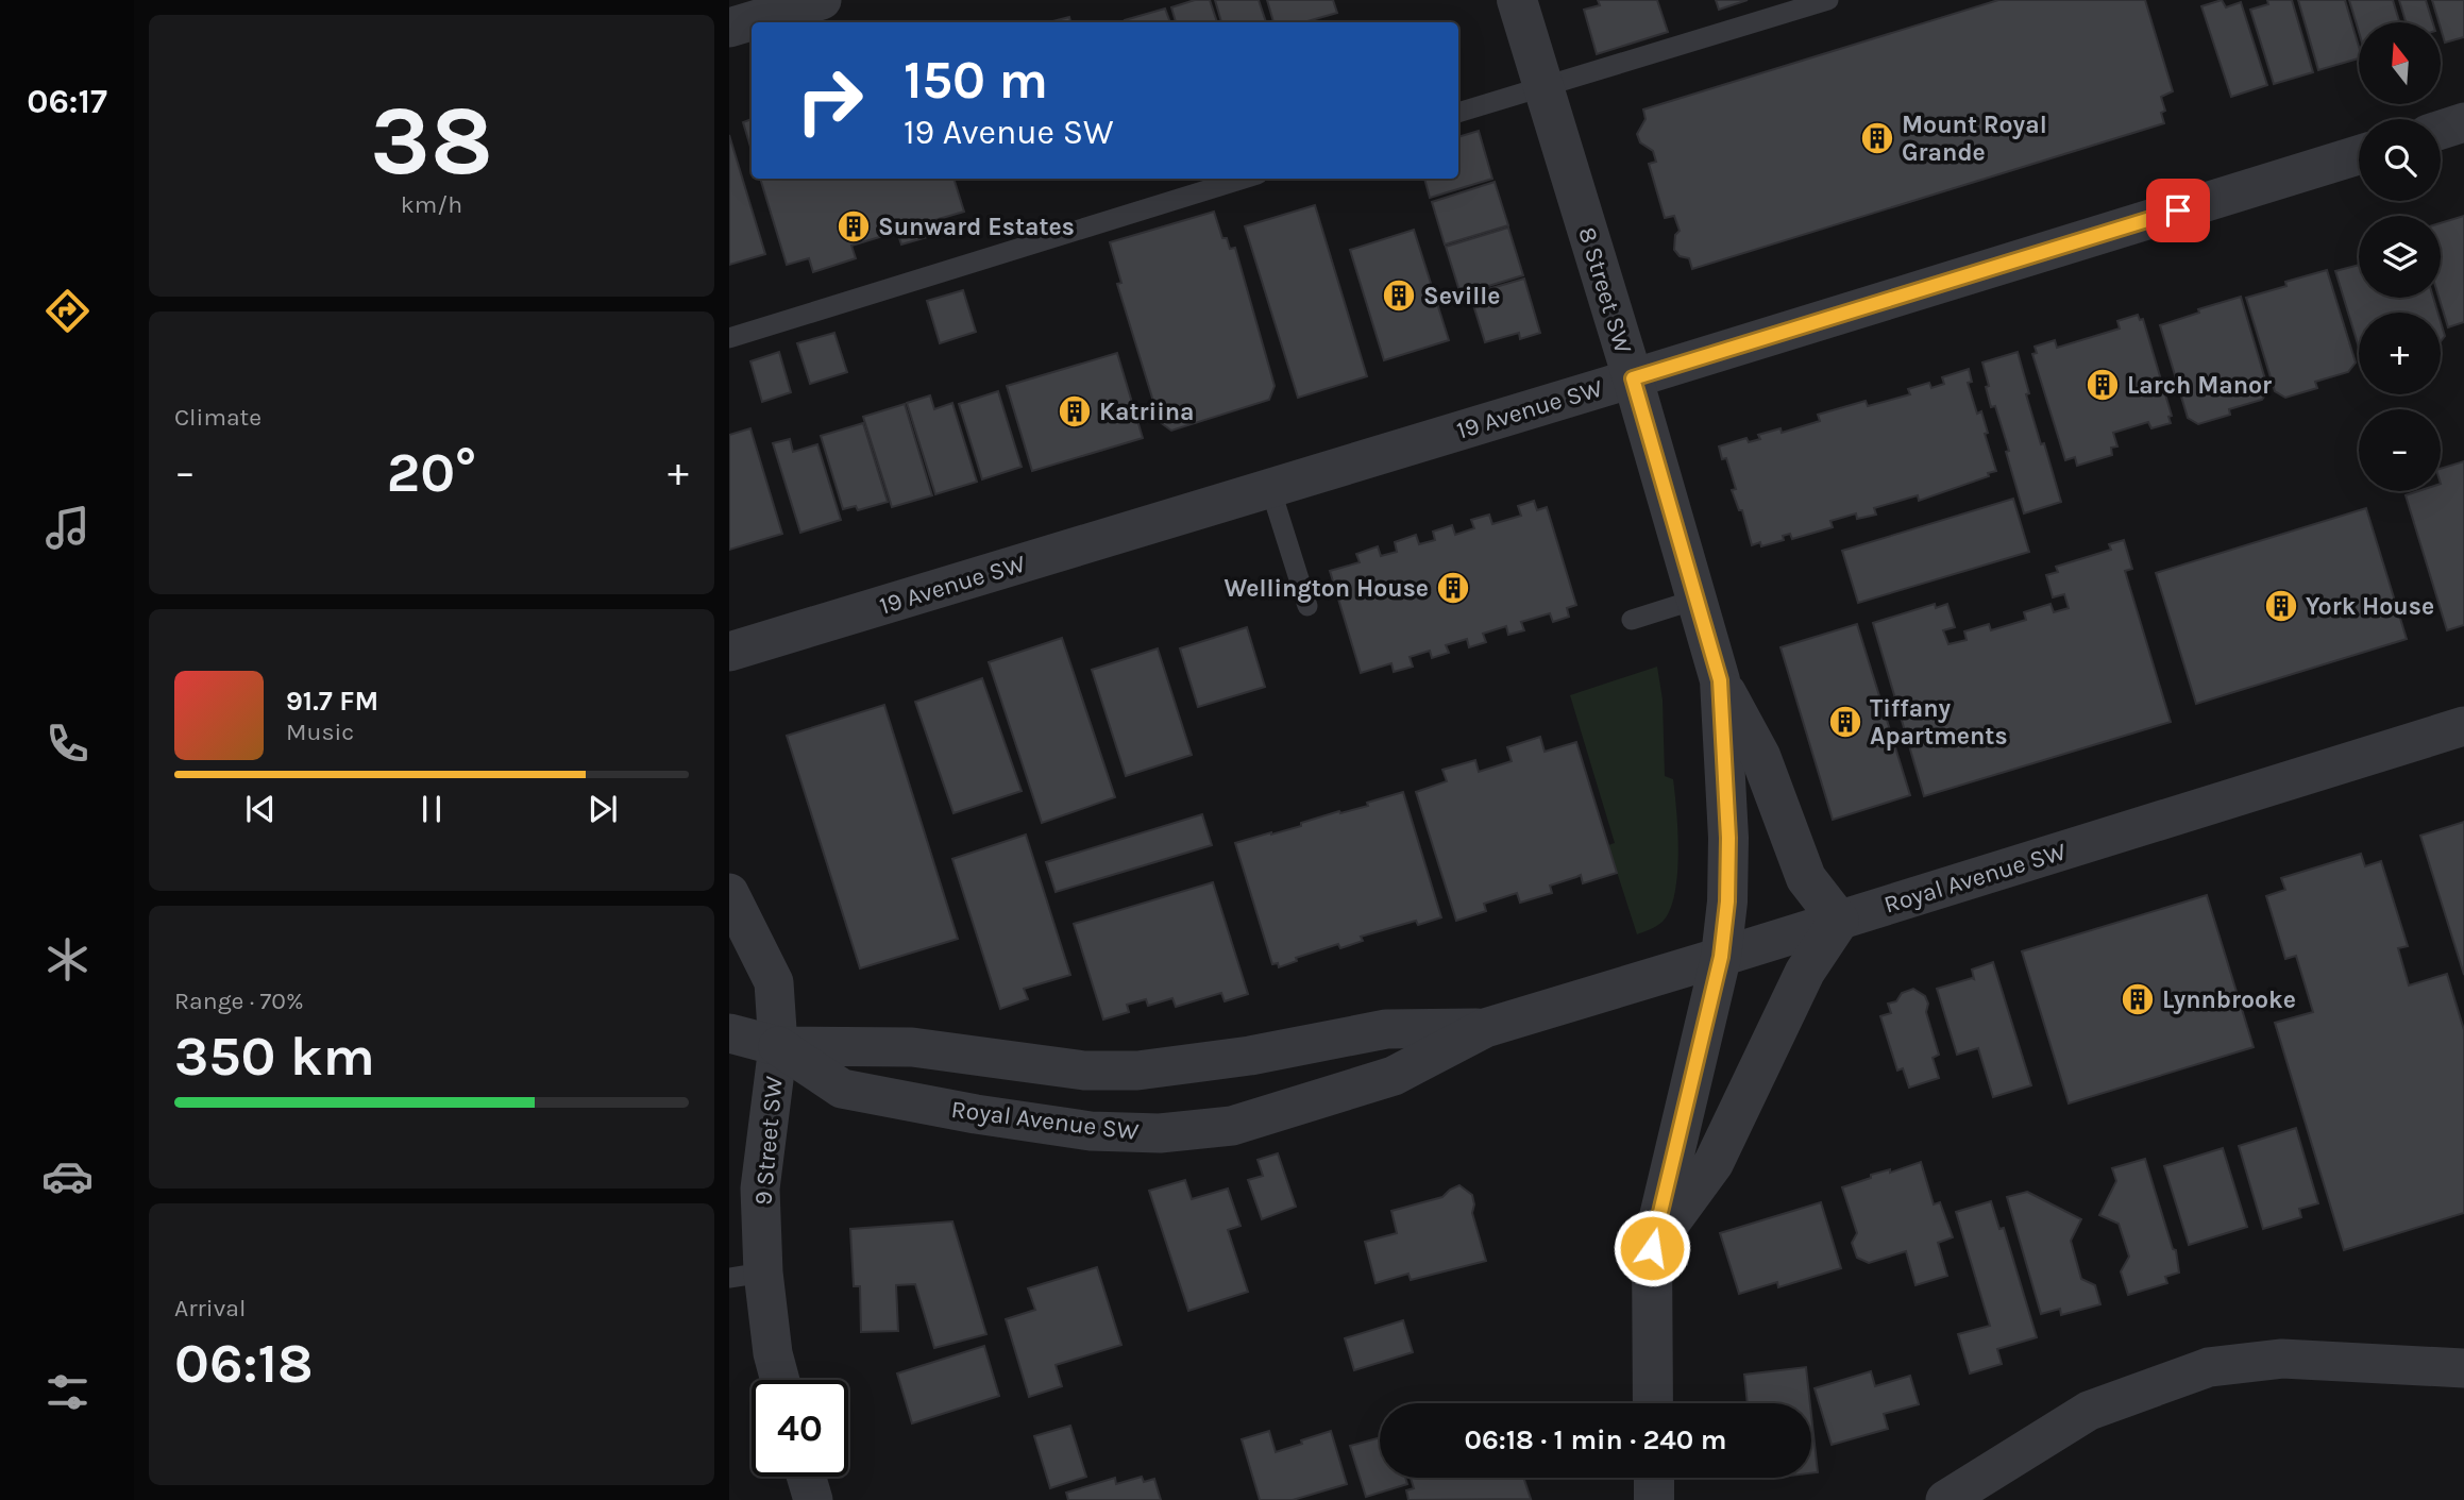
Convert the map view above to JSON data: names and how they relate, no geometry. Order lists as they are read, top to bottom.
{
  "streets": {
    "street": [
      "8 Street SW",
      "19 Avenue SW",
      "Royal Avenue SW",
      "9 Street SW"
    ]
  },
  "crossings": [
    ["8 Street SW", "19 Avenue SW"],
    ["8 Street SW", "Royal Avenue SW"],
    ["Royal Avenue SW", "9 Street SW"]
  ],
  "places": {
    "building": [
      "Mount Royal Grande",
      "Sunward Estates",
      "Seville",
      "Larch Manor",
      "Katriina",
      "Wellington House",
      "York House",
      "Tiffany Apartments",
      "Lynnbrooke"
    ]
  },
  "north": "top",
  "page": {
    "tabs": "06:17",
    "tile": [
      ["38", "km/h"],
      "Climate",
      ["Range · 70%", "350 km"],
      ["Arrival", "06:18"]
    ],
    "map_buttons": ["+", "−"],
    "turn": ["150 m", "19 Avenue SW"],
    "heat": ["−", "20°", "+"],
    "song": ["91.7 FM", "Music"],
    "limit": "40",
    "trip": "06:18 · 1 min · 240 m"
  }
}
